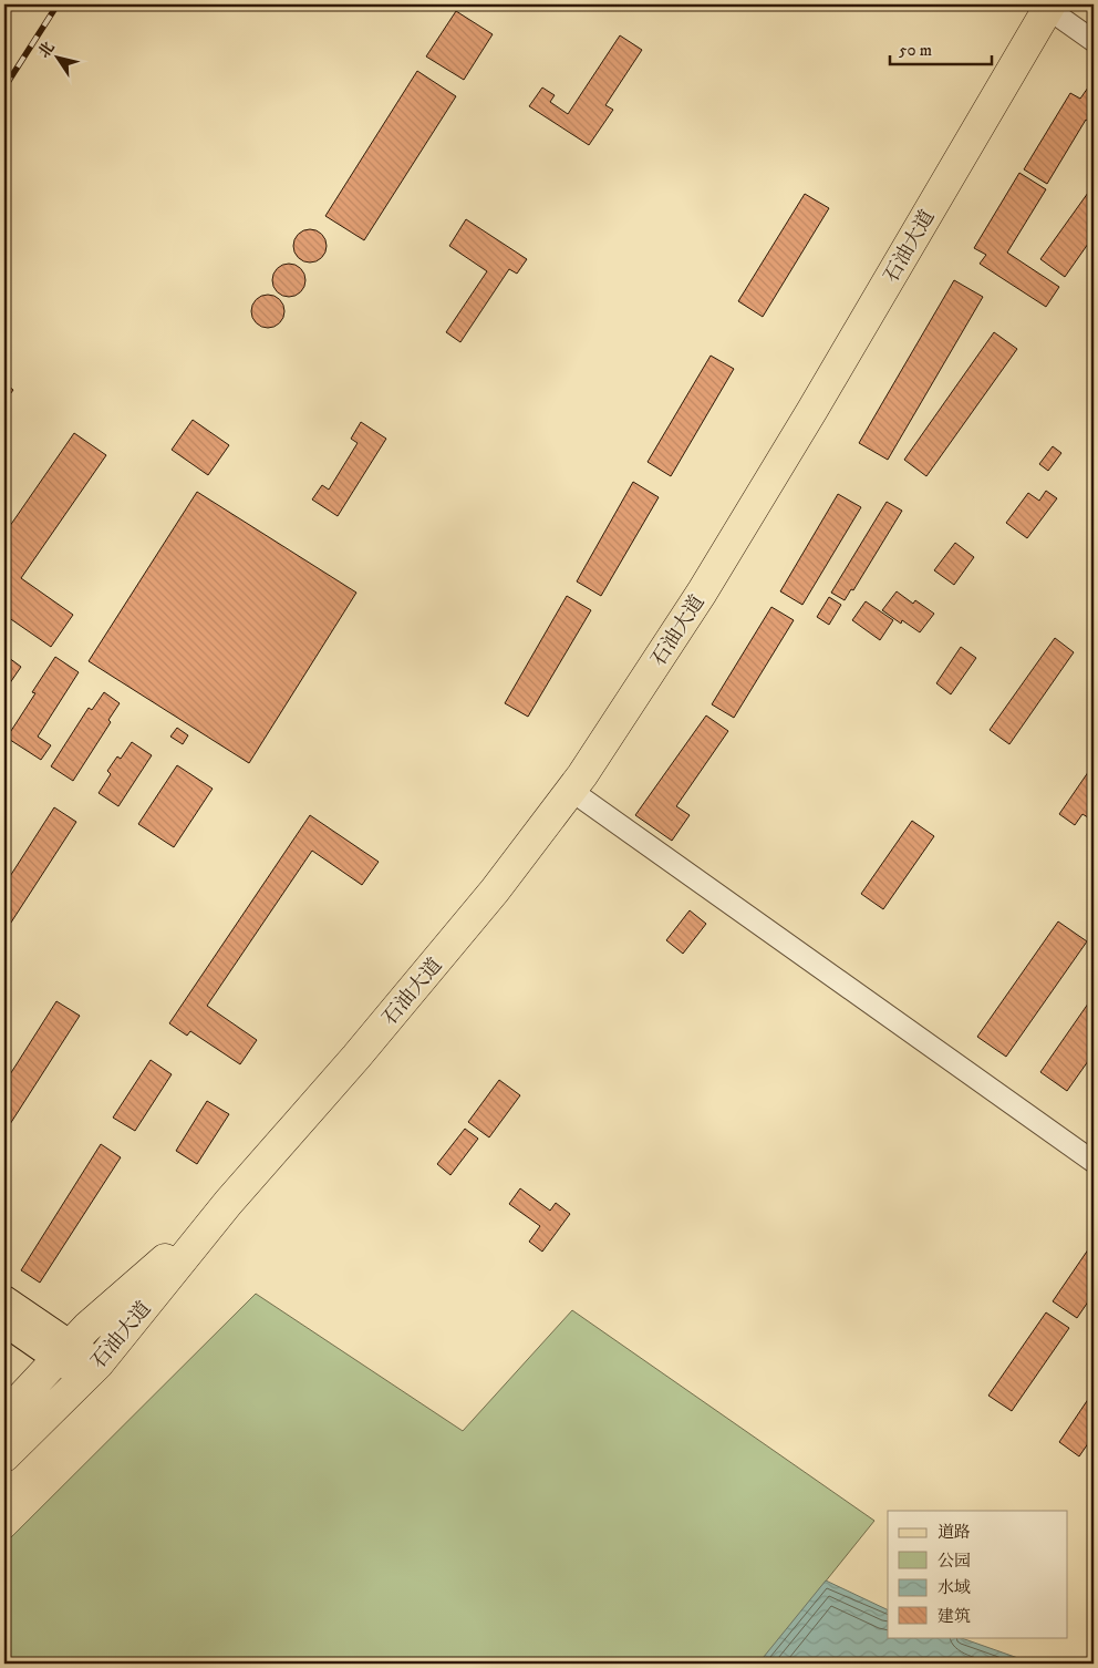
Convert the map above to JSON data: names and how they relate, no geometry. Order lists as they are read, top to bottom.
{
  "streets": {
    "highway": ["石油大道"]
  },
  "legend": [
    "道路",
    "公园",
    "水域",
    "建筑"
  ],
  "scale_bar": "50 m",
  "north": "top left"
}
